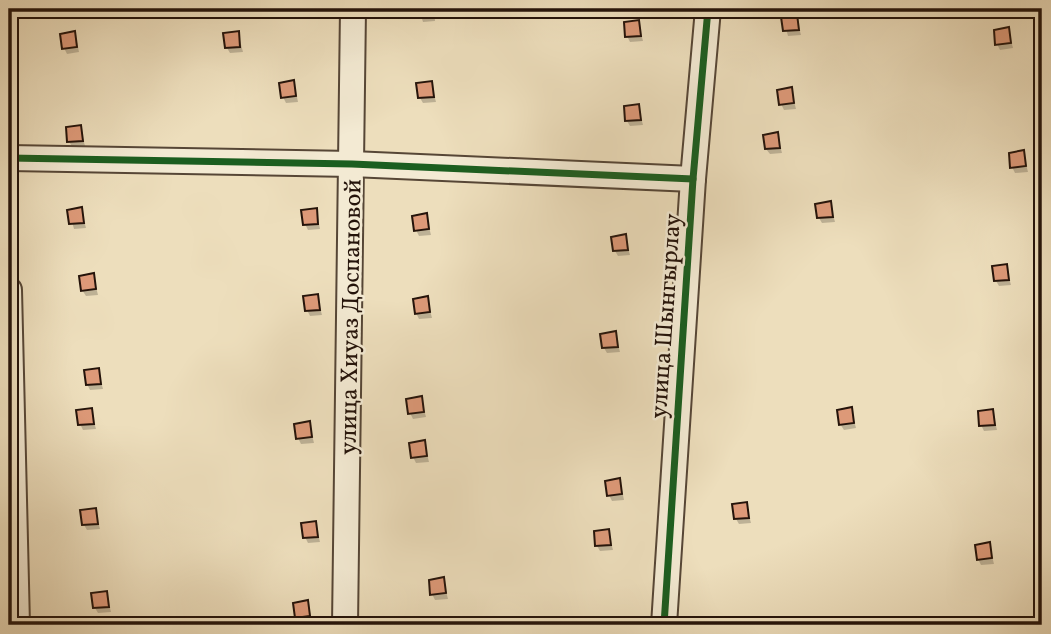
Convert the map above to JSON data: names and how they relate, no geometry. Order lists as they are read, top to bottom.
{
  "streets": {
    "street": ["улица Шынгырлау", "улица Хиуаз Доспановой"]
  }
}
